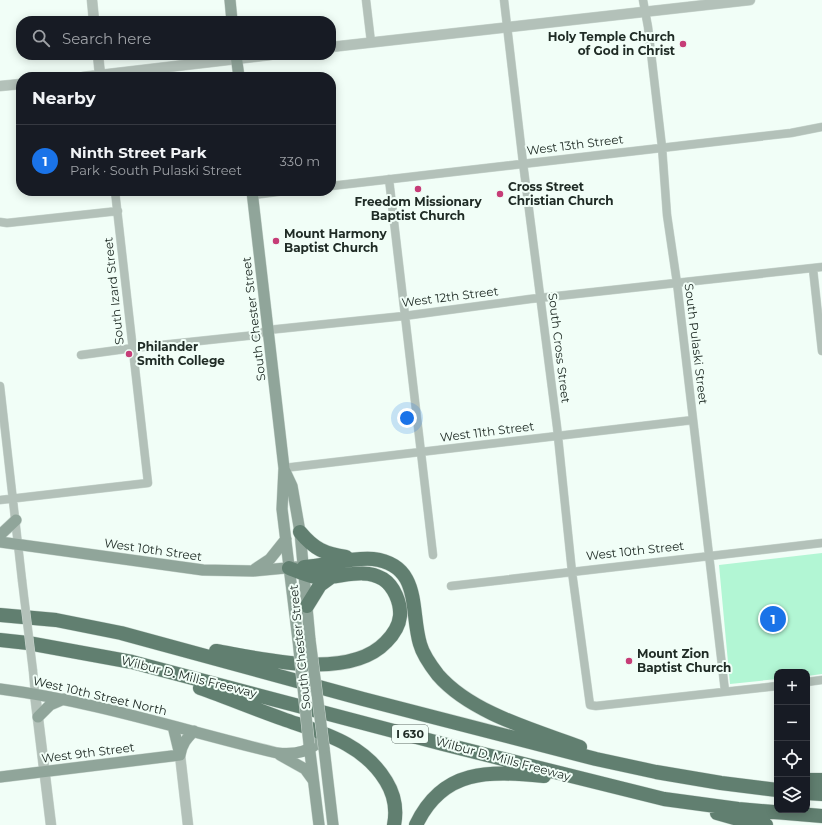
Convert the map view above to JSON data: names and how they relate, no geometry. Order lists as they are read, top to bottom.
{
  "streets": {
    "highway": ["Wilbur D. Mills Freeway", "I 630"],
    "main road": [
      "South Chester Street",
      "West 10th Street",
      "West 10th Street North",
      "West 9th Street"
    ],
    "street": [
      "West 13th Street",
      "South Izard Street",
      "West 12th Street",
      "South Pulaski Street",
      "South Cross Street",
      "West 11th Street"
    ]
  },
  "crossings": [
    ["West 13th Street", "South Pulaski Street"],
    ["West 13th Street", "South Cross Street"],
    ["South Izard Street", "West 12th Street"],
    ["West 12th Street", "South Chester Street"],
    ["West 12th Street", "South Pulaski Street"],
    ["West 12th Street", "South Cross Street"],
    ["South Chester Street", "West 11th Street"],
    ["South Chester Street", "West 10th Street"],
    ["South Pulaski Street", "South Cross Street"],
    ["South Pulaski Street", "West 11th Street"],
    ["South Pulaski Street", "West 10th Street"],
    ["South Cross Street", "West 11th Street"],
    ["South Cross Street", "West 10th Street"]
  ],
  "places": [
    "Holy Temple Church of God in Christ",
    "Freedom Missionary Baptist Church",
    "Cross Street Christian Church",
    "Mount Harmony Baptist Church",
    "Philander Smith College",
    "Mount Zion Baptist Church"
  ],
  "page": {
    "search": "Search here",
    "heading": "Nearby",
    "list": [
      {
        "mark": "1",
        "name": "Ninth Street Park",
        "note": "Park · South Pulaski Street",
        "value": "330 m"
      }
    ],
    "pins": "1",
    "map_buttons": ["+", "−"]
  }
}
